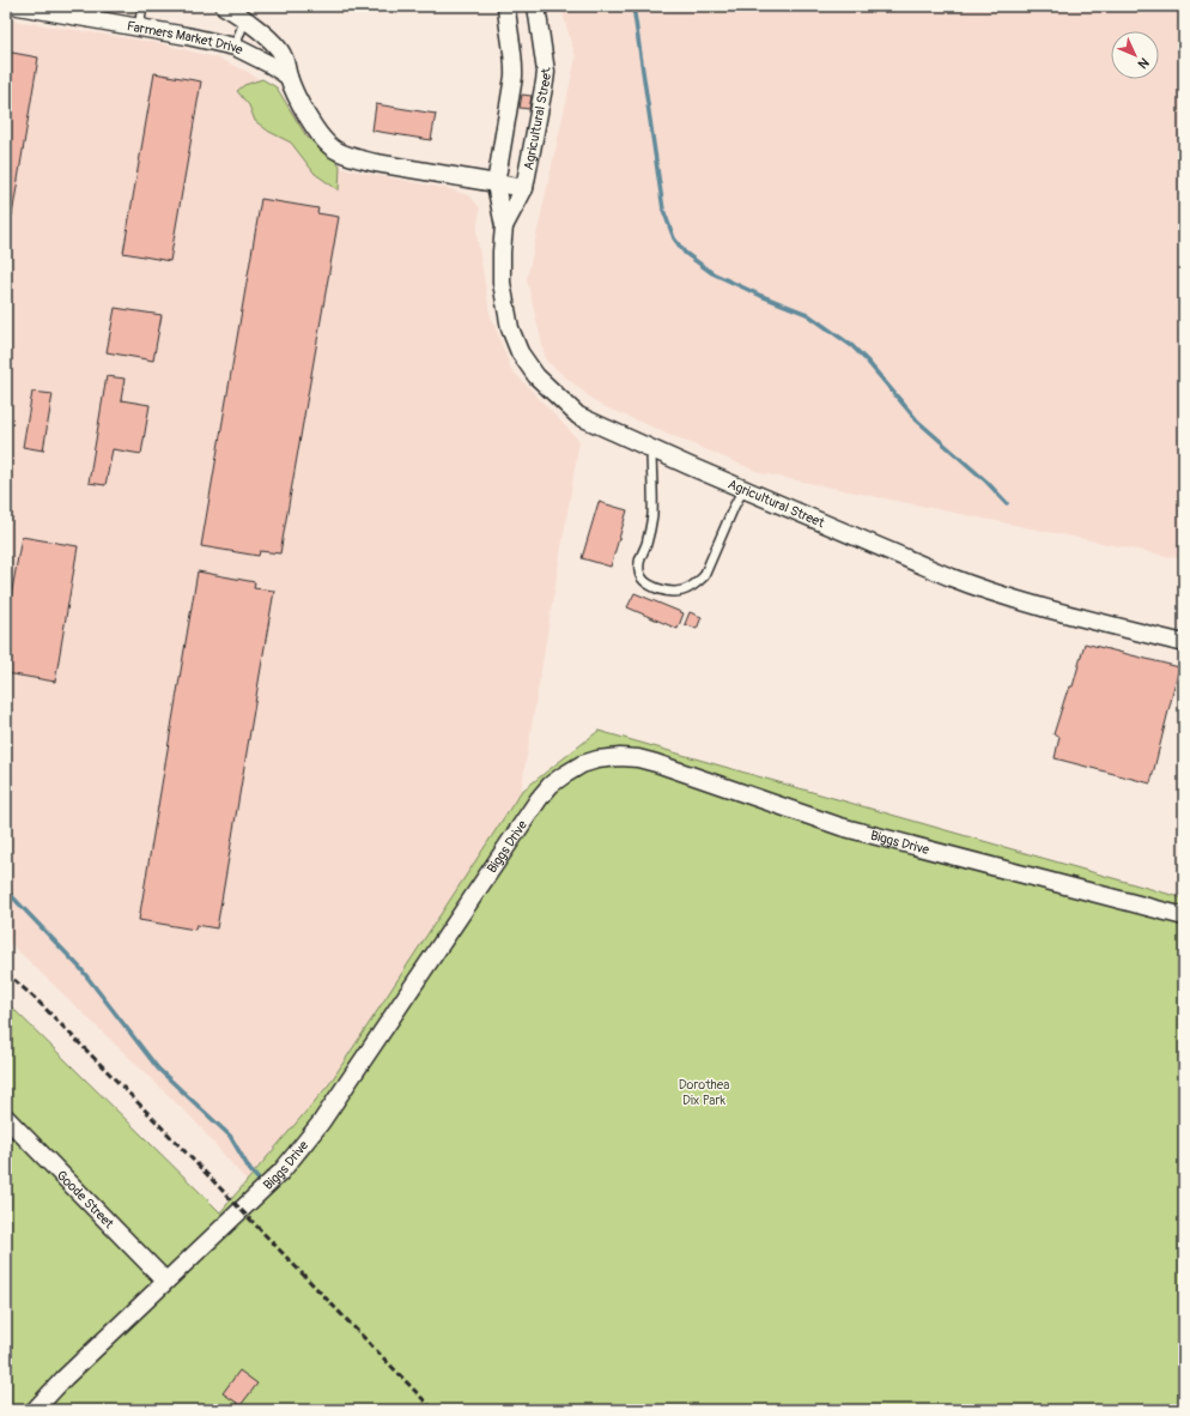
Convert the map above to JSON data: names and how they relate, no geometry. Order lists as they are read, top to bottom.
{
  "streets": {
    "street": [
      "Farmers Market Drive",
      "Agricultural Street",
      "Biggs Drive",
      "Goode Street"
    ]
  },
  "crossings": [
    ["Farmers Market Drive", "Agricultural Street"],
    ["Biggs Drive", "Goode Street"]
  ],
  "parks": ["Dorothea Dix Park"],
  "north": "bottom right"
}
